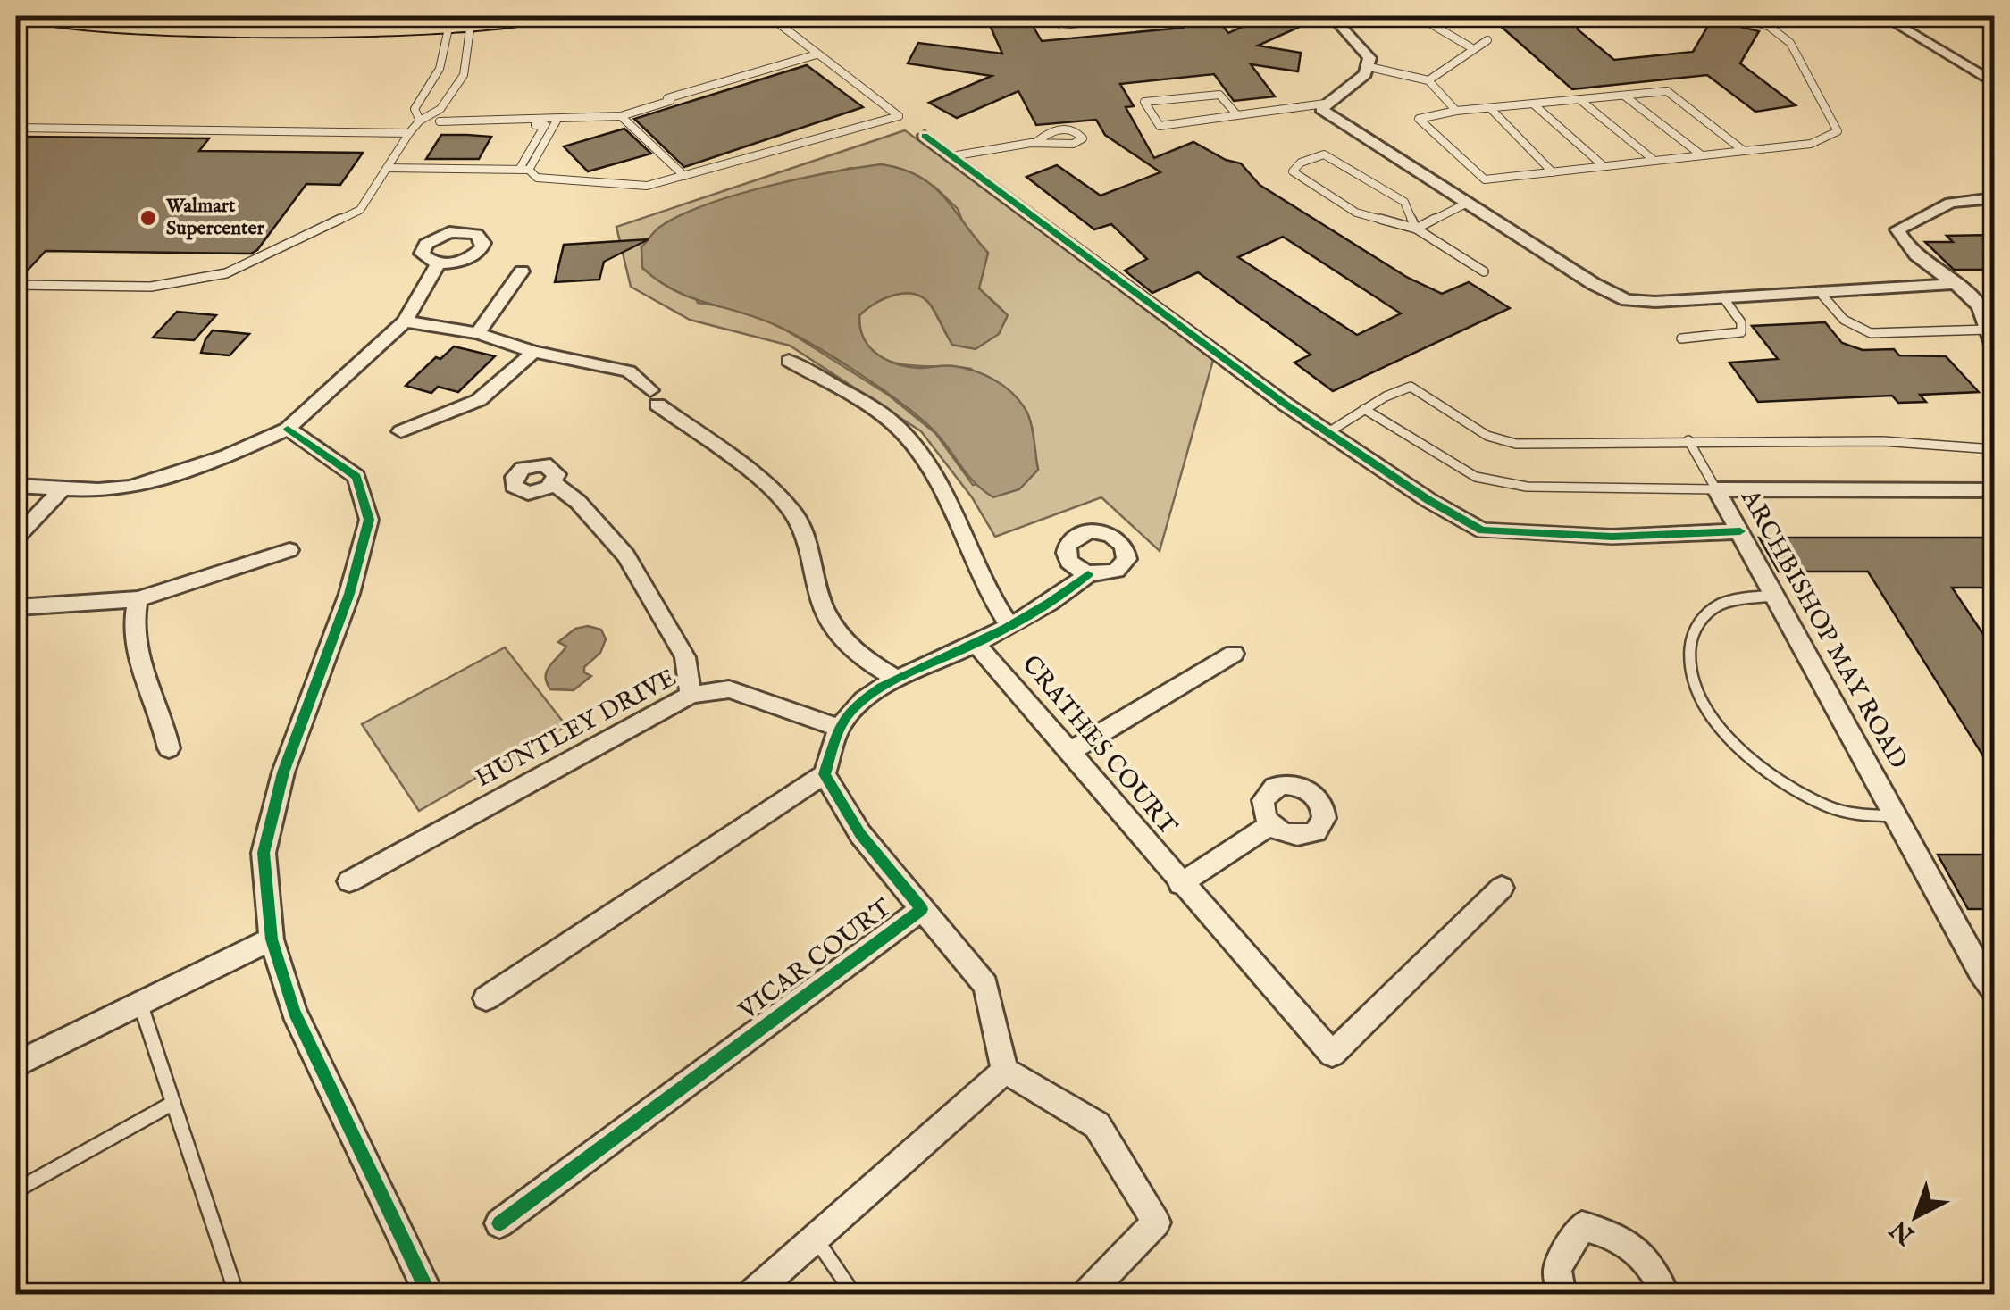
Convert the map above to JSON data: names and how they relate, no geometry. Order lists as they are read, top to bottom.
{
  "streets": {
    "street": [
      "ARCHBISHOP MAY ROAD",
      "HUNTLEY DRIVE",
      "CRATHES COURT",
      "VICAR COURT"
    ]
  },
  "places": ["Walmart Supercenter"],
  "north": "bottom left"
}
